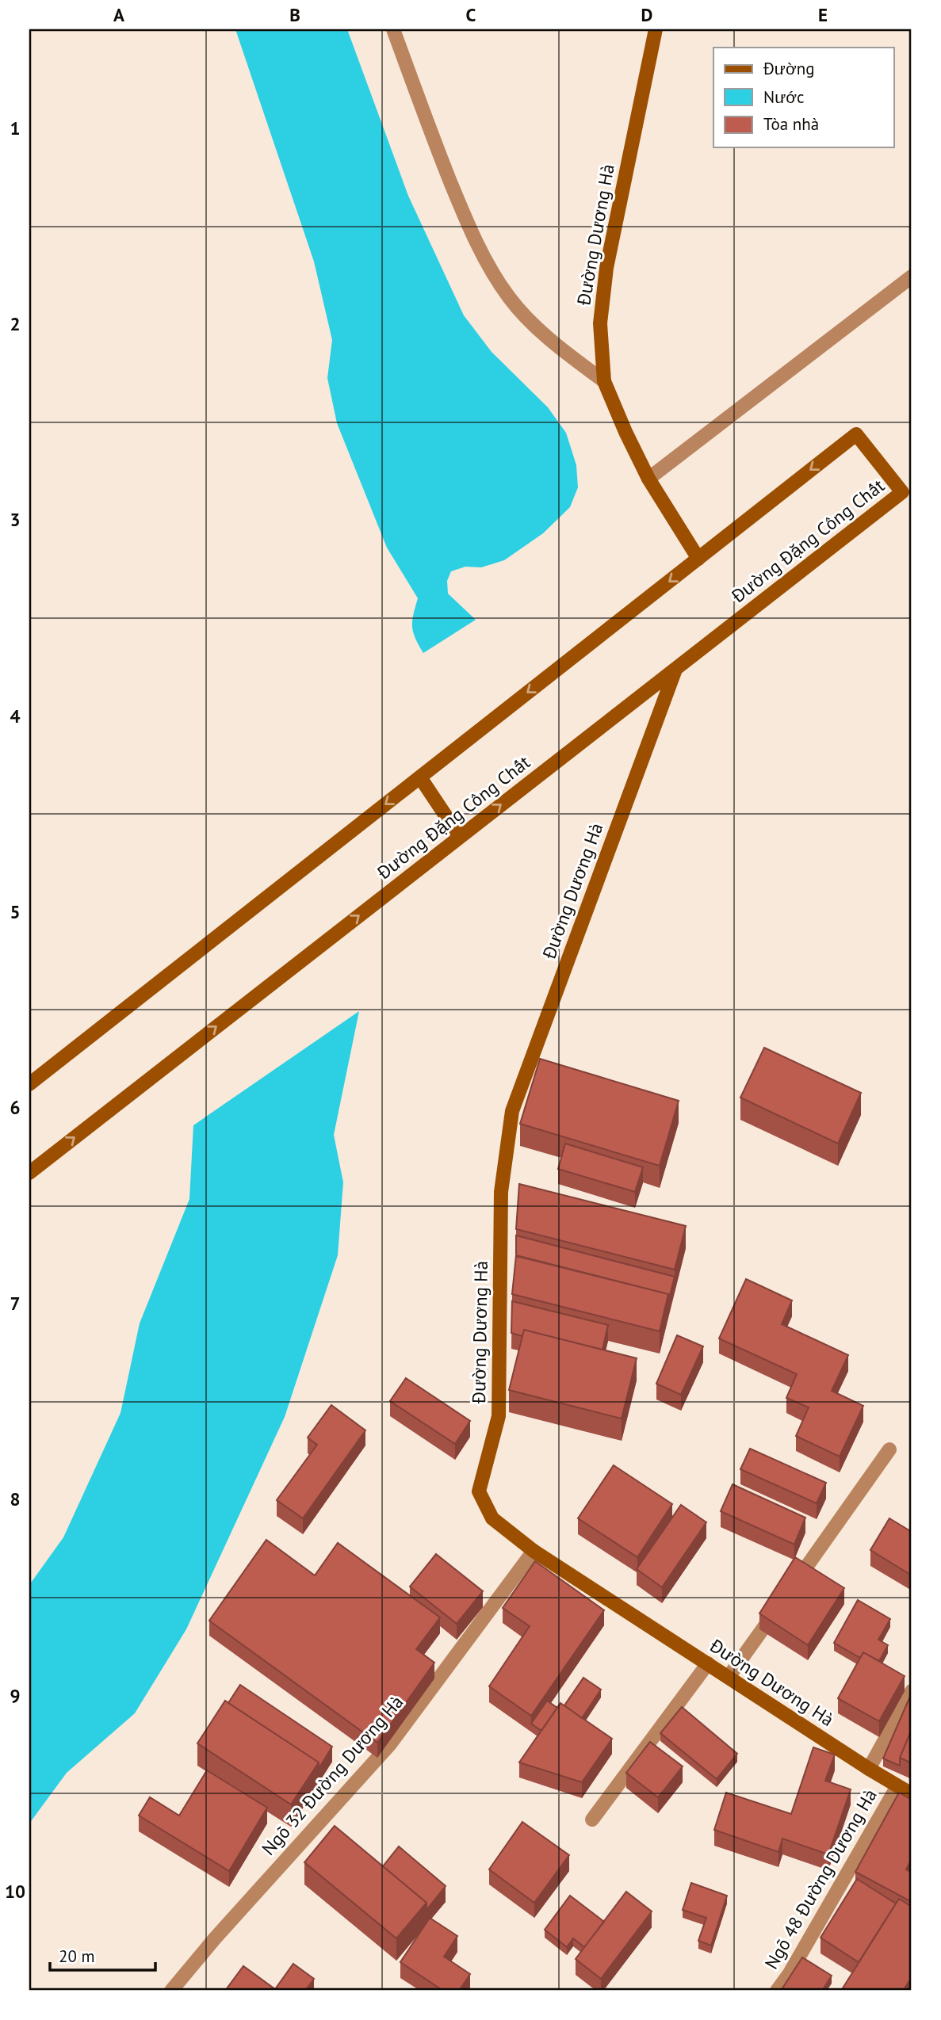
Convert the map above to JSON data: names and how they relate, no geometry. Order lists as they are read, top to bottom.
{
  "streets": {
    "main road": ["Đường Dương Hà", "Đường Đặng Công Chất"],
    "street": ["Ngõ 32 Đường Dương Hà", "Ngõ 48 Đường Dương Hà"]
  },
  "crossings": [
    ["Đường Dương Hà", "Đường Đặng Công Chất"],
    ["Đường Dương Hà", "Ngõ 32 Đường Dương Hà"],
    ["Đường Dương Hà", "Ngõ 48 Đường Dương Hà"]
  ],
  "legend": ["Đường", "Nước", "Tòa nhà"],
  "scale_bar": "20 m",
  "grid": {
    "columns": [
      "A",
      "B",
      "C",
      "D",
      "E"
    ],
    "rows": [
      "1",
      "2",
      "3",
      "4",
      "5",
      "6",
      "7",
      "8",
      "9",
      "10"
    ]
  }
}
